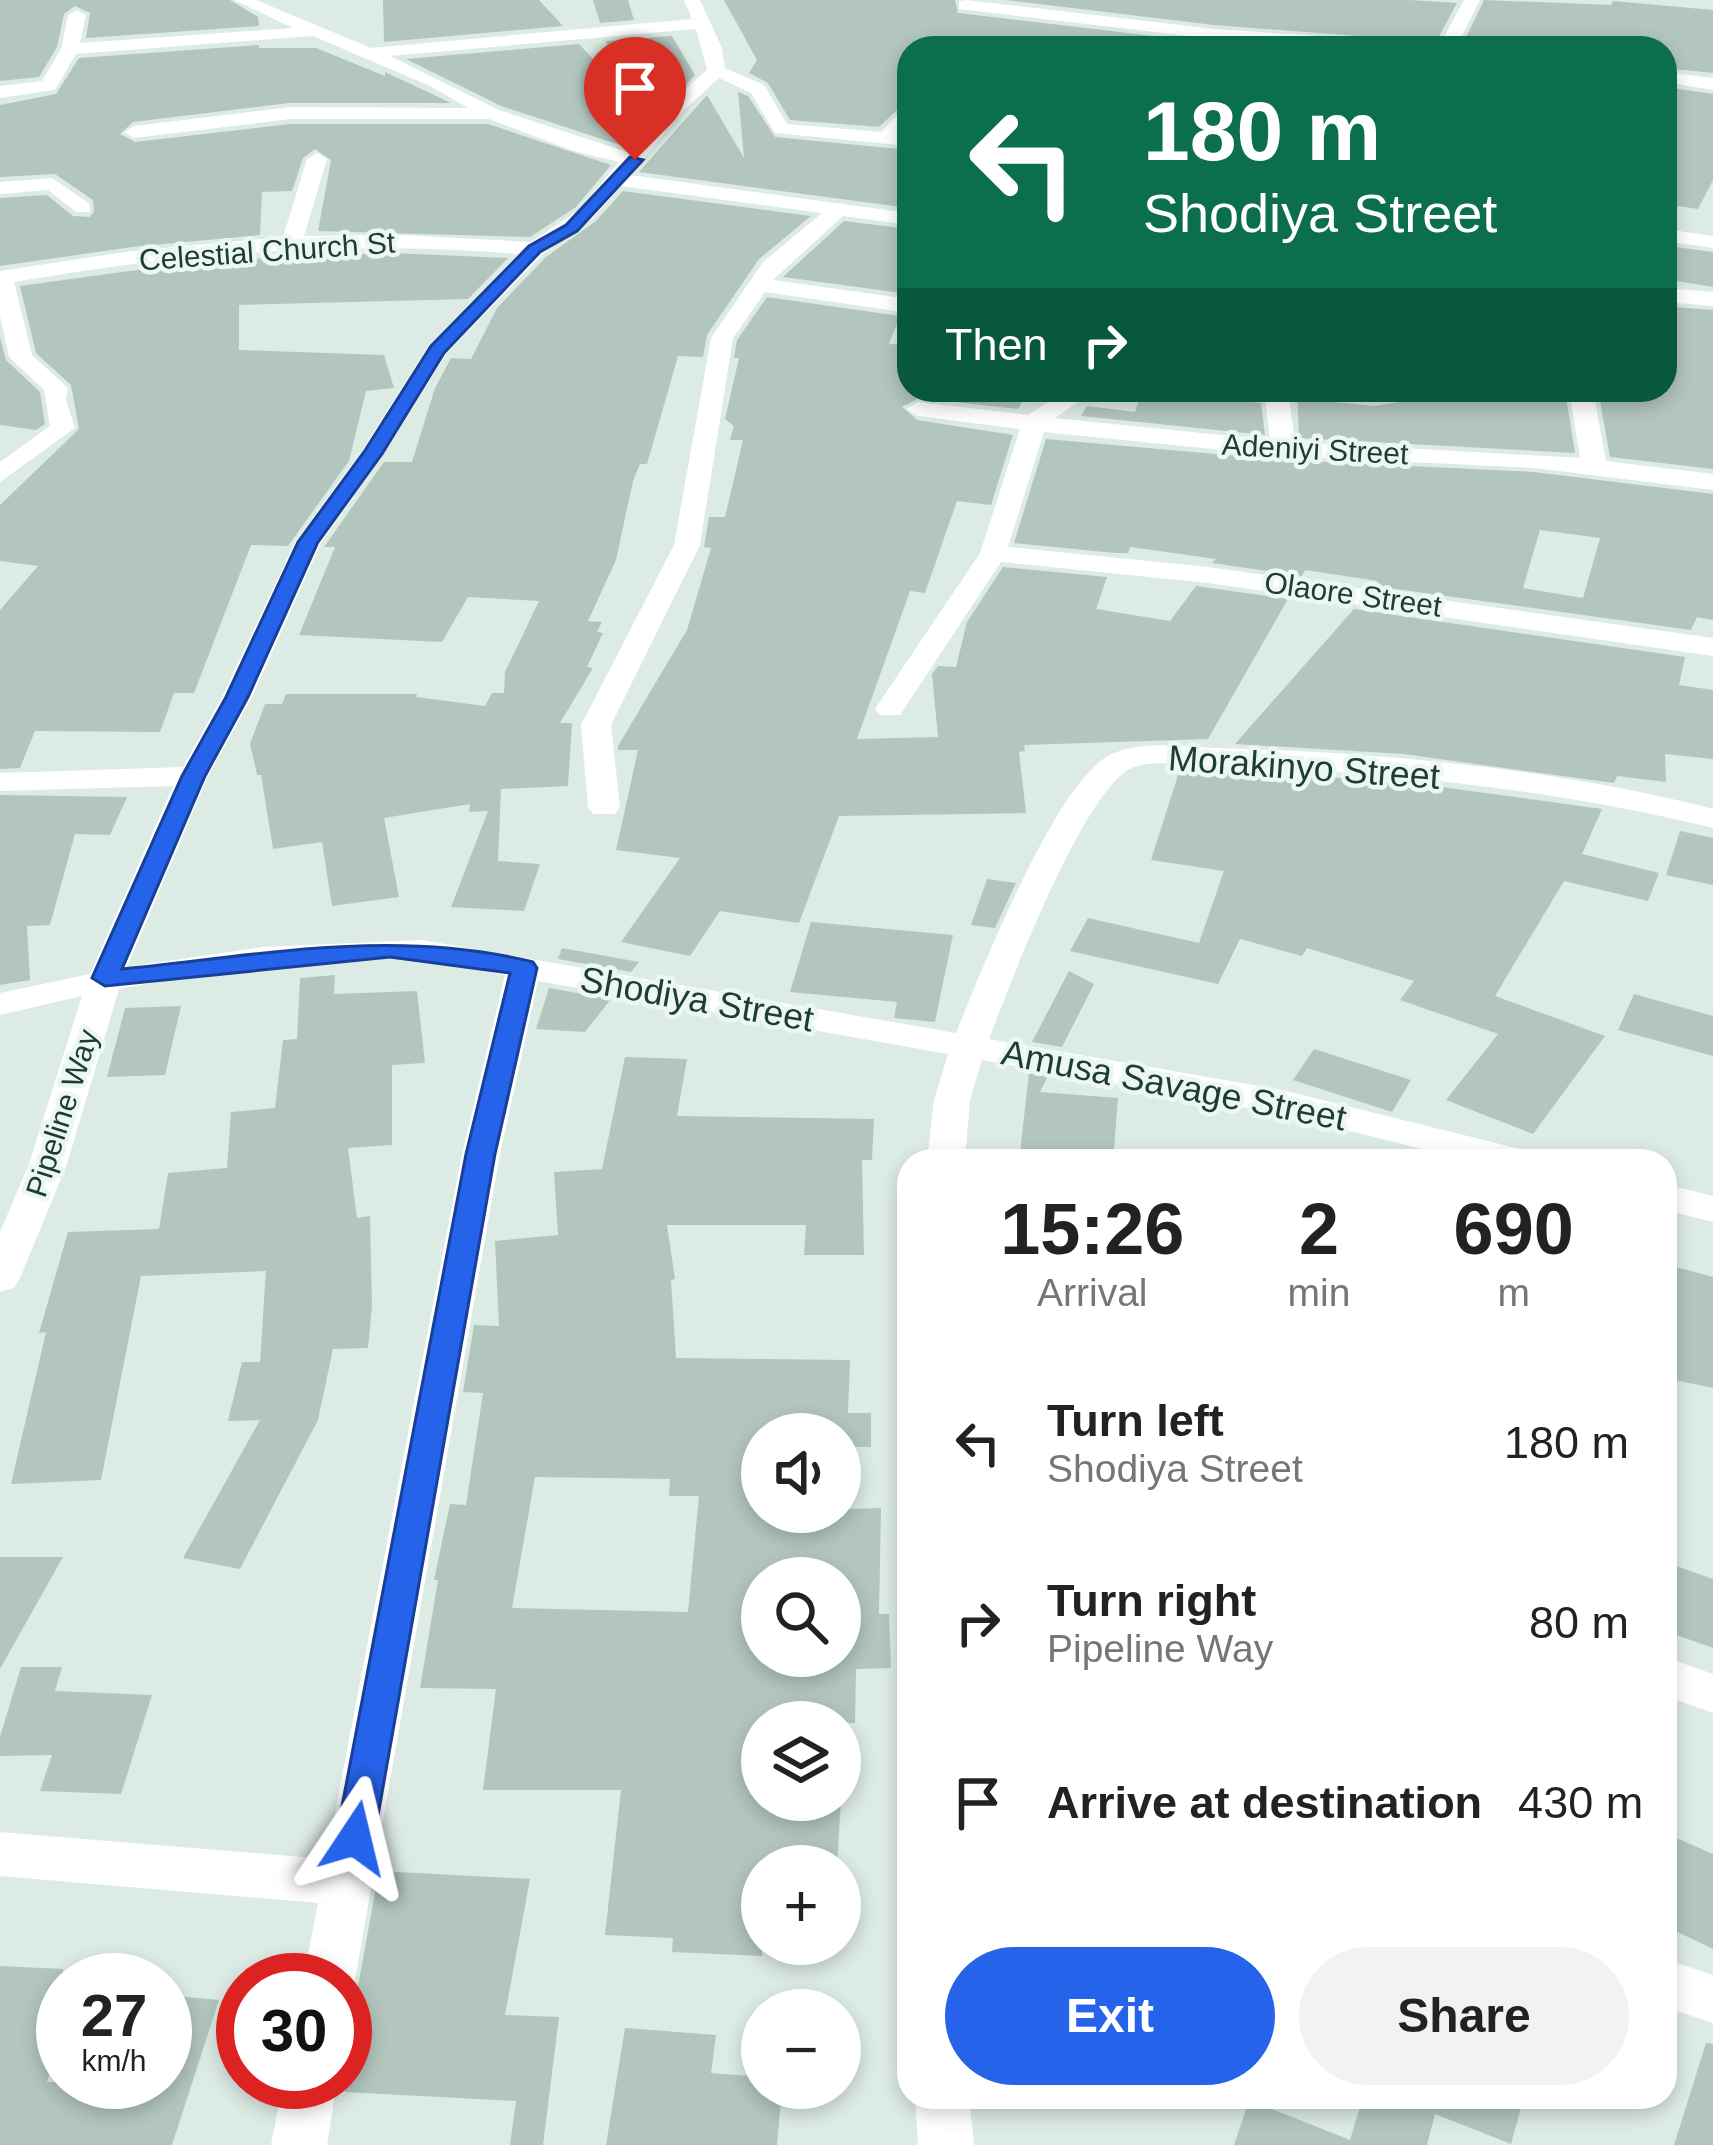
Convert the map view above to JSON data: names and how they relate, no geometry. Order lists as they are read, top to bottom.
{
  "streets": {
    "street": [
      "Celestial Church St",
      "Adeniyi Street",
      "Olaore Street",
      "Morakinyo Street",
      "Shodiya Street",
      "Amusa Savage Street",
      "Pipeline Way"
    ]
  },
  "crossings": [
    ["Celestial Church St", "Pipeline Way"],
    ["Morakinyo Street", "Shodiya Street"],
    ["Morakinyo Street", "Amusa Savage Street"],
    ["Shodiya Street", "Amusa Savage Street"],
    ["Shodiya Street", "Pipeline Way"]
  ],
  "page": {
    "turn": ["180 m", "Shodiya Street"],
    "then": "Then",
    "eta": [
      "15:26",
      "Arrival",
      "2",
      "min",
      "690",
      "m"
    ],
    "list": [
      {
        "name": "Turn left",
        "note": "Shodiya Street",
        "value": "180 m"
      },
      {
        "name": "Turn right",
        "note": "Pipeline Way",
        "value": "80 m"
      },
      {
        "name": "Arrive at destination",
        "value": "430 m"
      }
    ],
    "map_buttons": ["+", "−"],
    "buttons": ["Exit", "Share"],
    "speed": "27 km/h",
    "limit": "30"
  }
}
